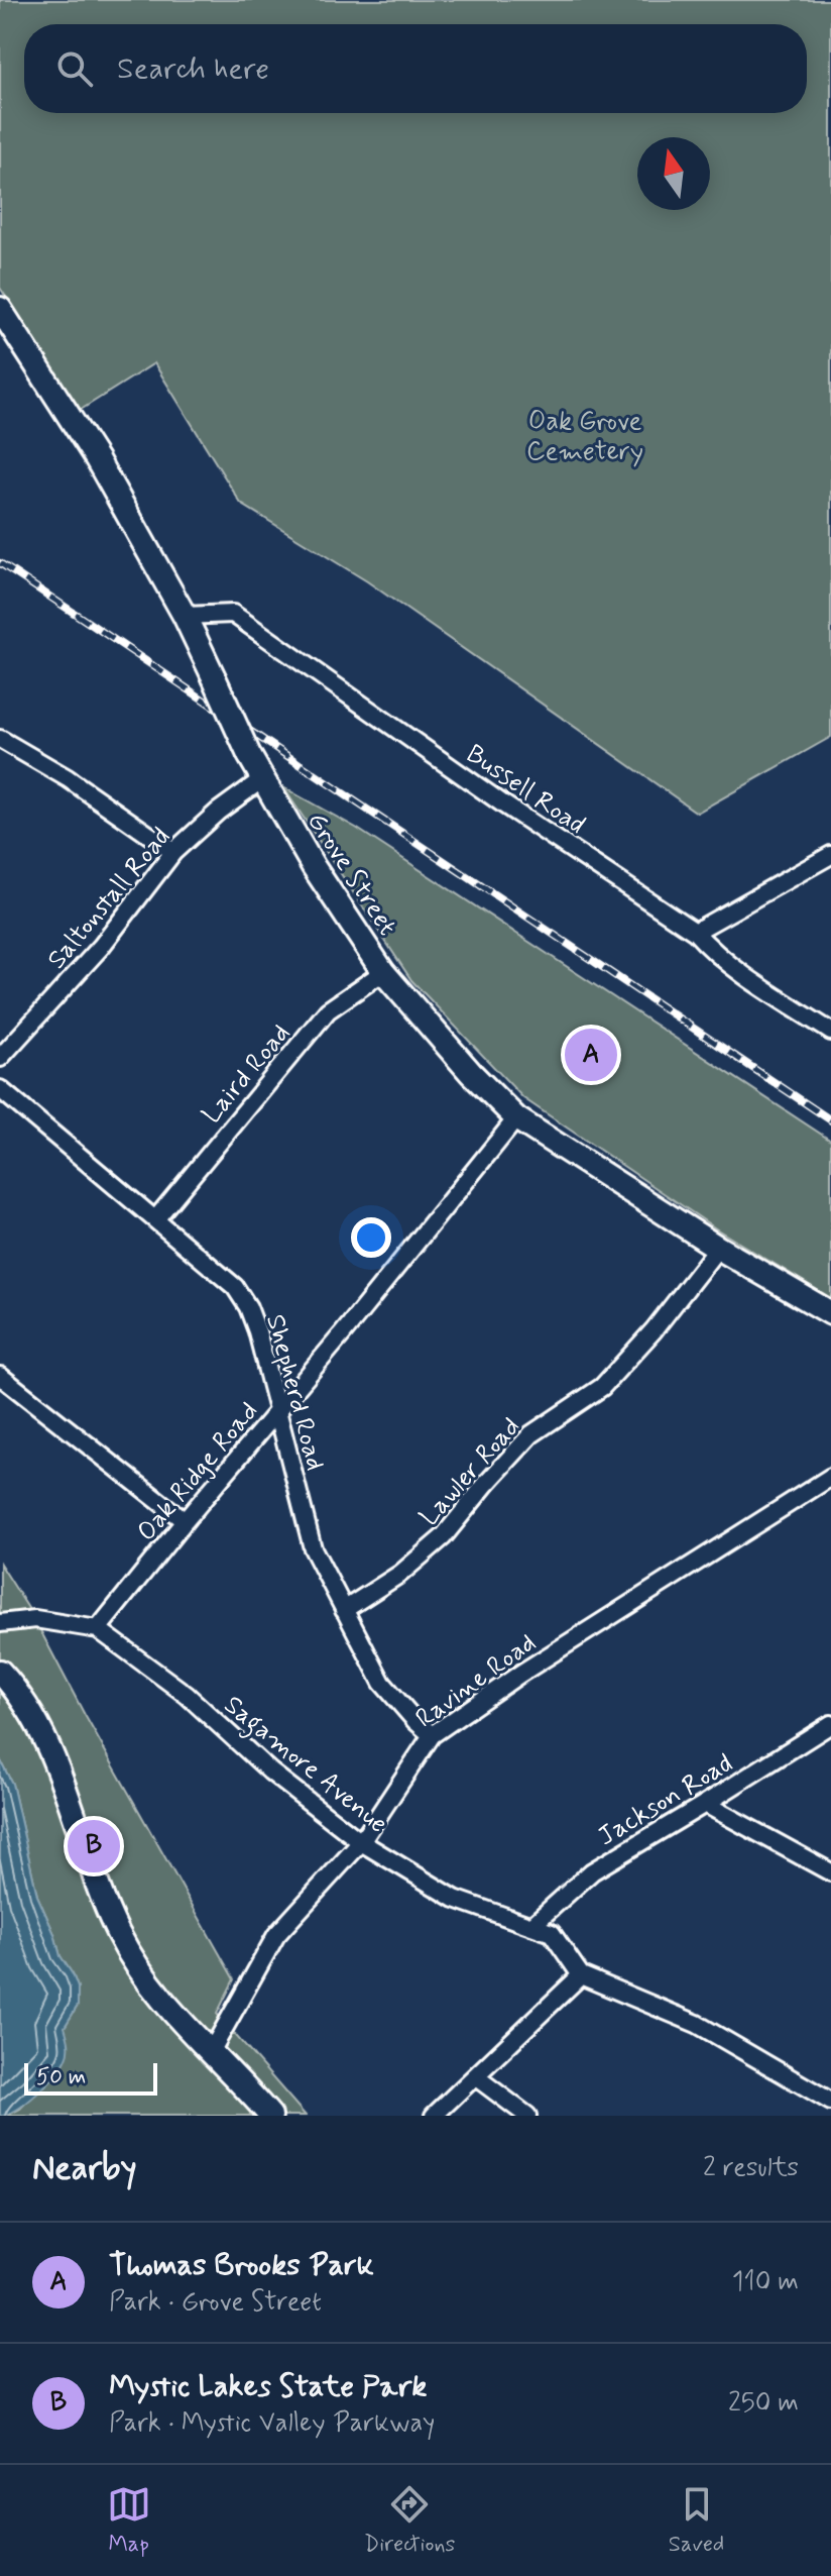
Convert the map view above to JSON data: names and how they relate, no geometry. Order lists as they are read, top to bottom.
{
  "streets": {
    "street": [
      "Bussell Road",
      "Grove Street",
      "Saltonstall Road",
      "Laird Road",
      "Shepherd Road",
      "Oak Ridge Road",
      "Lawler Road",
      "Ravine Road",
      "Sagamore Avenue",
      "Jackson Road"
    ]
  },
  "crossings": [
    ["Bussell Road", "Grove Street"],
    ["Grove Street", "Saltonstall Road"],
    ["Grove Street", "Laird Road"],
    ["Grove Street", "Oak Ridge Road"],
    ["Grove Street", "Lawler Road"],
    ["Laird Road", "Shepherd Road"],
    ["Shepherd Road", "Oak Ridge Road"],
    ["Shepherd Road", "Lawler Road"],
    ["Shepherd Road", "Ravine Road"],
    ["Oak Ridge Road", "Sagamore Avenue"],
    ["Ravine Road", "Sagamore Avenue"],
    ["Sagamore Avenue", "Jackson Road"]
  ],
  "parks": ["Oak Grove Cemetery"],
  "scale_bar": "50 m",
  "north": "top",
  "page": {
    "search": "Search here",
    "pins": ["A", "B"],
    "scale": "50 m",
    "heading": ["Nearby", "2 results"],
    "list": [
      {
        "mark": "A",
        "name": "Thomas Brooks Park",
        "note": "Park · Grove Street",
        "value": "110 m"
      },
      {
        "mark": "B",
        "name": "Mystic Lakes State Park",
        "note": "Park · Mystic Valley Parkway",
        "value": "250 m"
      }
    ],
    "nav": ["Map", "Directions", "Saved"]
  }
}
